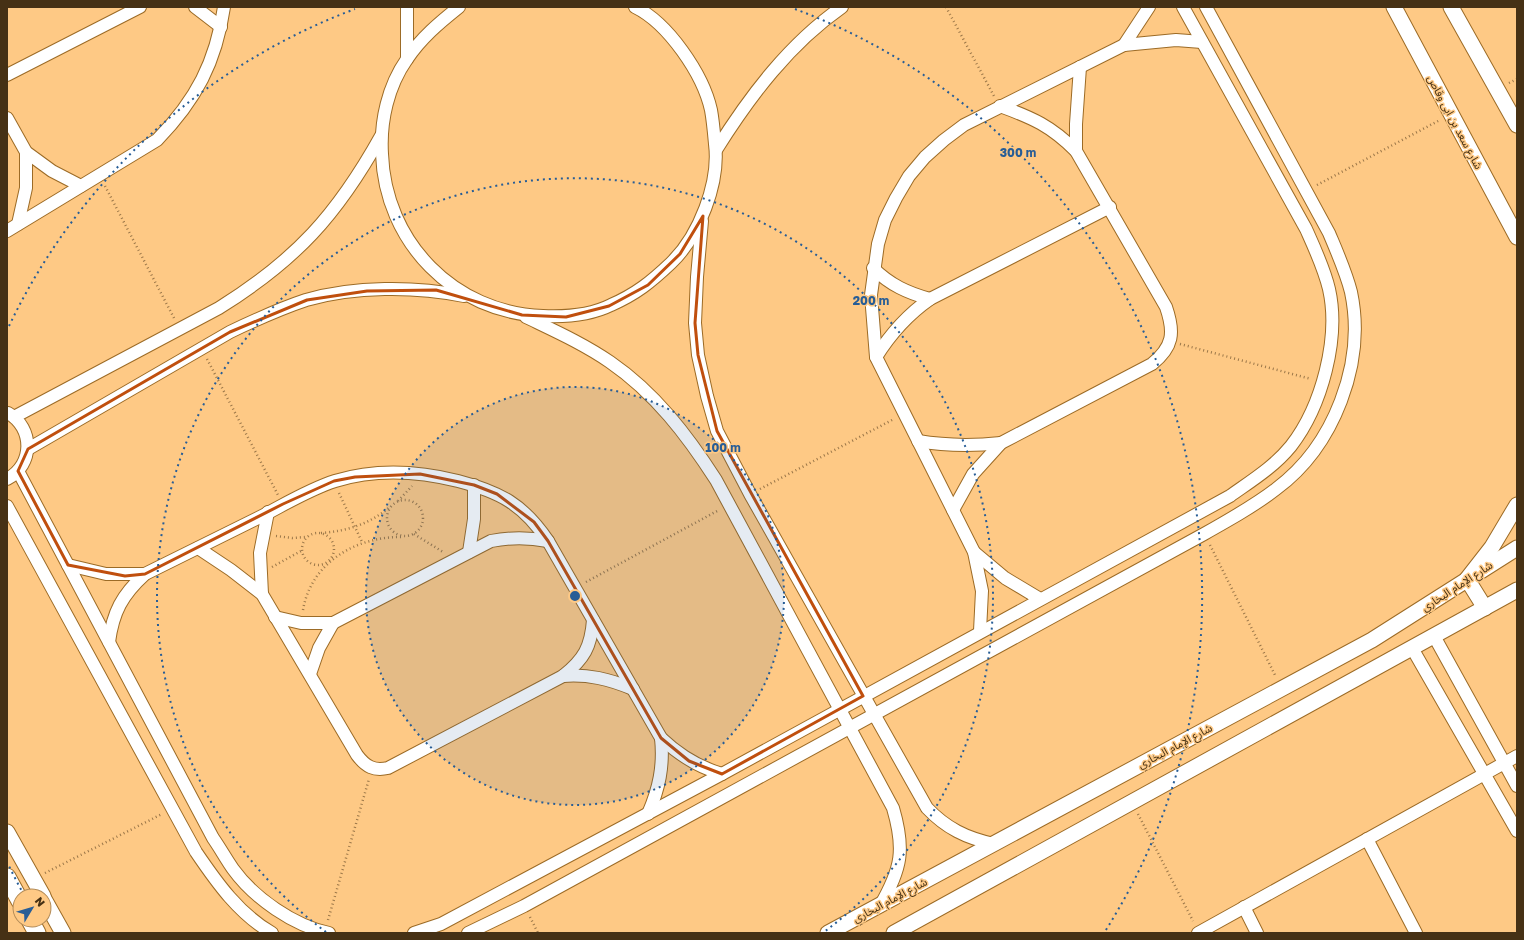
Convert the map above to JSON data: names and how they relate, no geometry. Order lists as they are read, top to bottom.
{
  "streets": {
    "street": ["شارع سعد بن ابى وقاص", "شارع الإمام البخاري"]
  },
  "north": "top right",
  "rings": ["300 m", "200 m", "100 m"]
}
